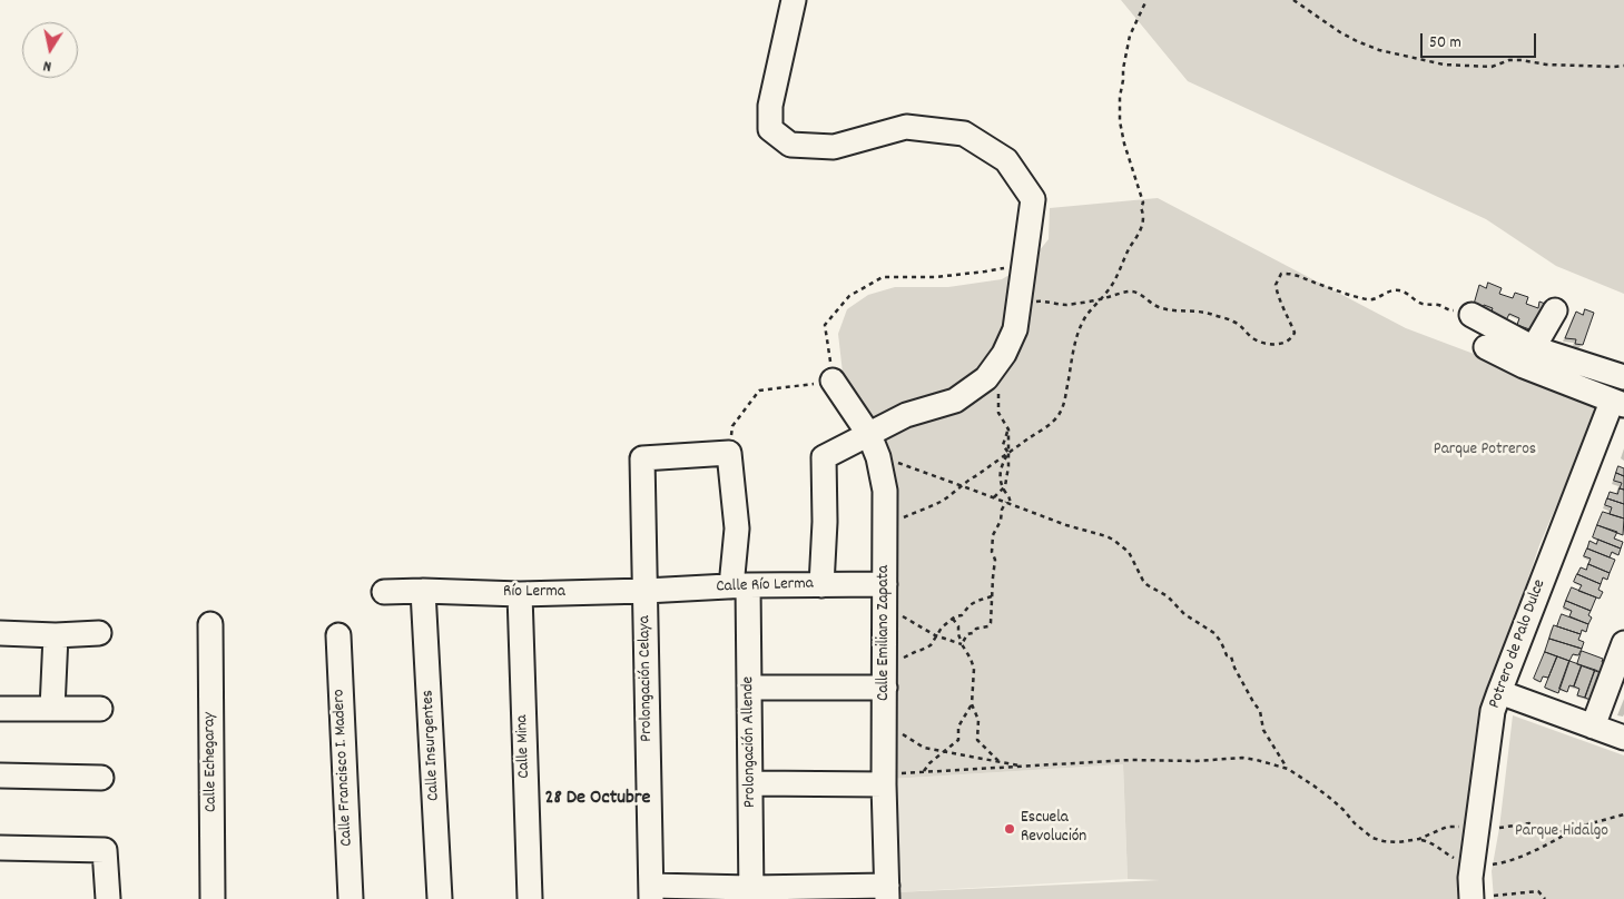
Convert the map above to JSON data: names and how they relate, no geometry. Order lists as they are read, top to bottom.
{
  "streets": {
    "street": [
      "Calle Río Lerma",
      "Río Lerma",
      "Calle Emiliano Zapata",
      "Potrero de Palo Dulce",
      "Prolongación Celaya",
      "Prolongación Allende",
      "Calle Insurgentes",
      "Calle Mina",
      "Calle Echegaray",
      "Calle Francisco I. Madero"
    ]
  },
  "crossings": [
    ["Calle Río Lerma", "Río Lerma"],
    ["Calle Río Lerma", "Calle Emiliano Zapata"],
    ["Calle Río Lerma", "Prolongación Celaya"],
    ["Calle Río Lerma", "Prolongación Allende"],
    ["Río Lerma", "Prolongación Celaya"],
    ["Río Lerma", "Calle Insurgentes"],
    ["Río Lerma", "Calle Mina"],
    ["Prolongación Celaya", "Prolongación Allende"]
  ],
  "districts": ["28 De Octubre"],
  "parks": ["Parque Potreros", "Parque Hidalgo"],
  "places": ["Escuela Revolución"],
  "scale_bar": "50 m",
  "north": "bottom"
}
